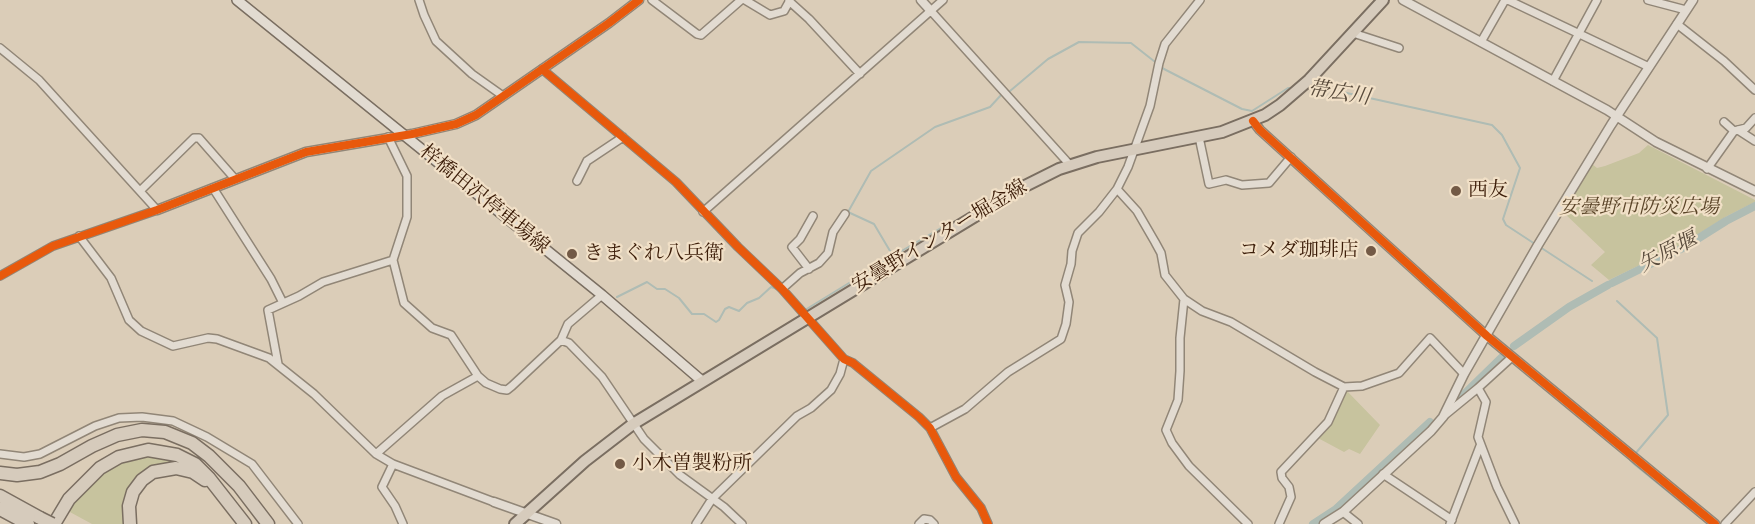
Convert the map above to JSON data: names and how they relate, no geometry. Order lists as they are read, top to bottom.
{
  "streets": {
    "main road": ["梓橋田沢停車場線", "安曇野インター堀金線"]
  },
  "crossings": [
    ["梓橋田沢停車場線", "安曇野インター堀金線"]
  ],
  "water": ["帯広川", "矢原堰"],
  "parks": ["安曇野市防災広場"],
  "places": [
    "西友",
    "コメダ珈琲店",
    "きまぐれ八兵衛",
    "小木曽製粉所"
  ]
}
